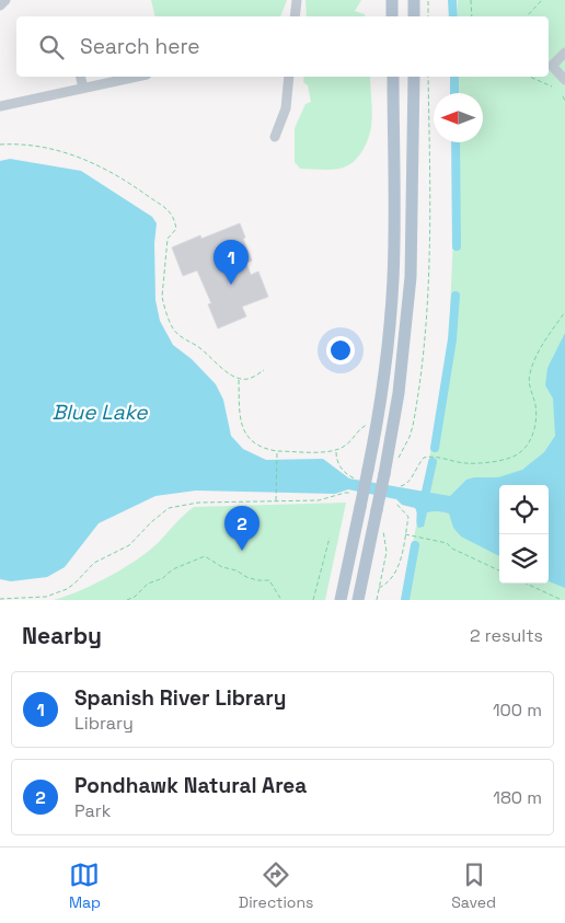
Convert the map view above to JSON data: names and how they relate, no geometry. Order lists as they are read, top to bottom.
{
  "water": ["Blue Lake"],
  "north": "left",
  "page": {
    "search": "Search here",
    "pins": ["1", "2"],
    "heading": ["Nearby", "2 results"],
    "list": [
      {
        "mark": "1",
        "name": "Spanish River Library",
        "note": "Library",
        "value": "100 m"
      },
      {
        "mark": "2",
        "name": "Pondhawk Natural Area",
        "note": "Park",
        "value": "180 m"
      }
    ],
    "nav": ["Map", "Directions", "Saved"]
  }
}
